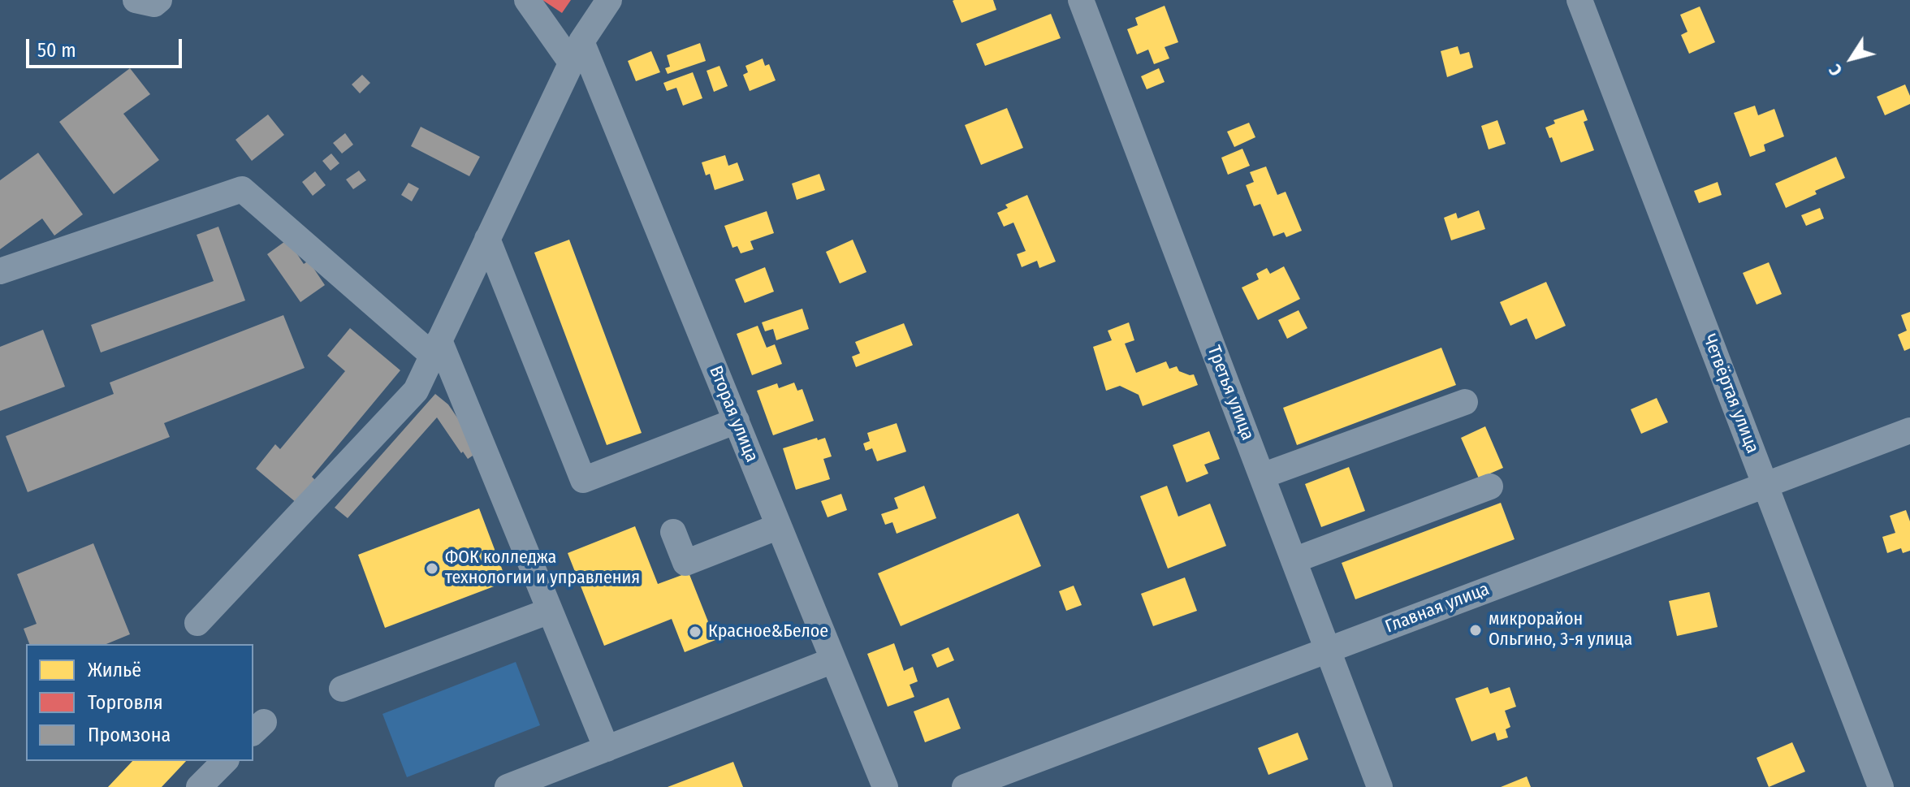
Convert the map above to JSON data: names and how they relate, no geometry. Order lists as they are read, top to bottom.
{
  "streets": {
    "street": [
      "Третья улица",
      "Четвёртая улица",
      "Вторая улица",
      "Главная улица"
    ]
  },
  "crossings": [
    ["Третья улица", "Главная улица"],
    ["Четвёртая улица", "Главная улица"]
  ],
  "places": ["ФОК колледжа технологии и управления", "микрорайон Ольгино, 3-я улица", "Красное&Белое"],
  "legend": ["Жильё", "Торговля", "Промзона"],
  "scale_bar": "50 m",
  "north": "bottom left"
}
